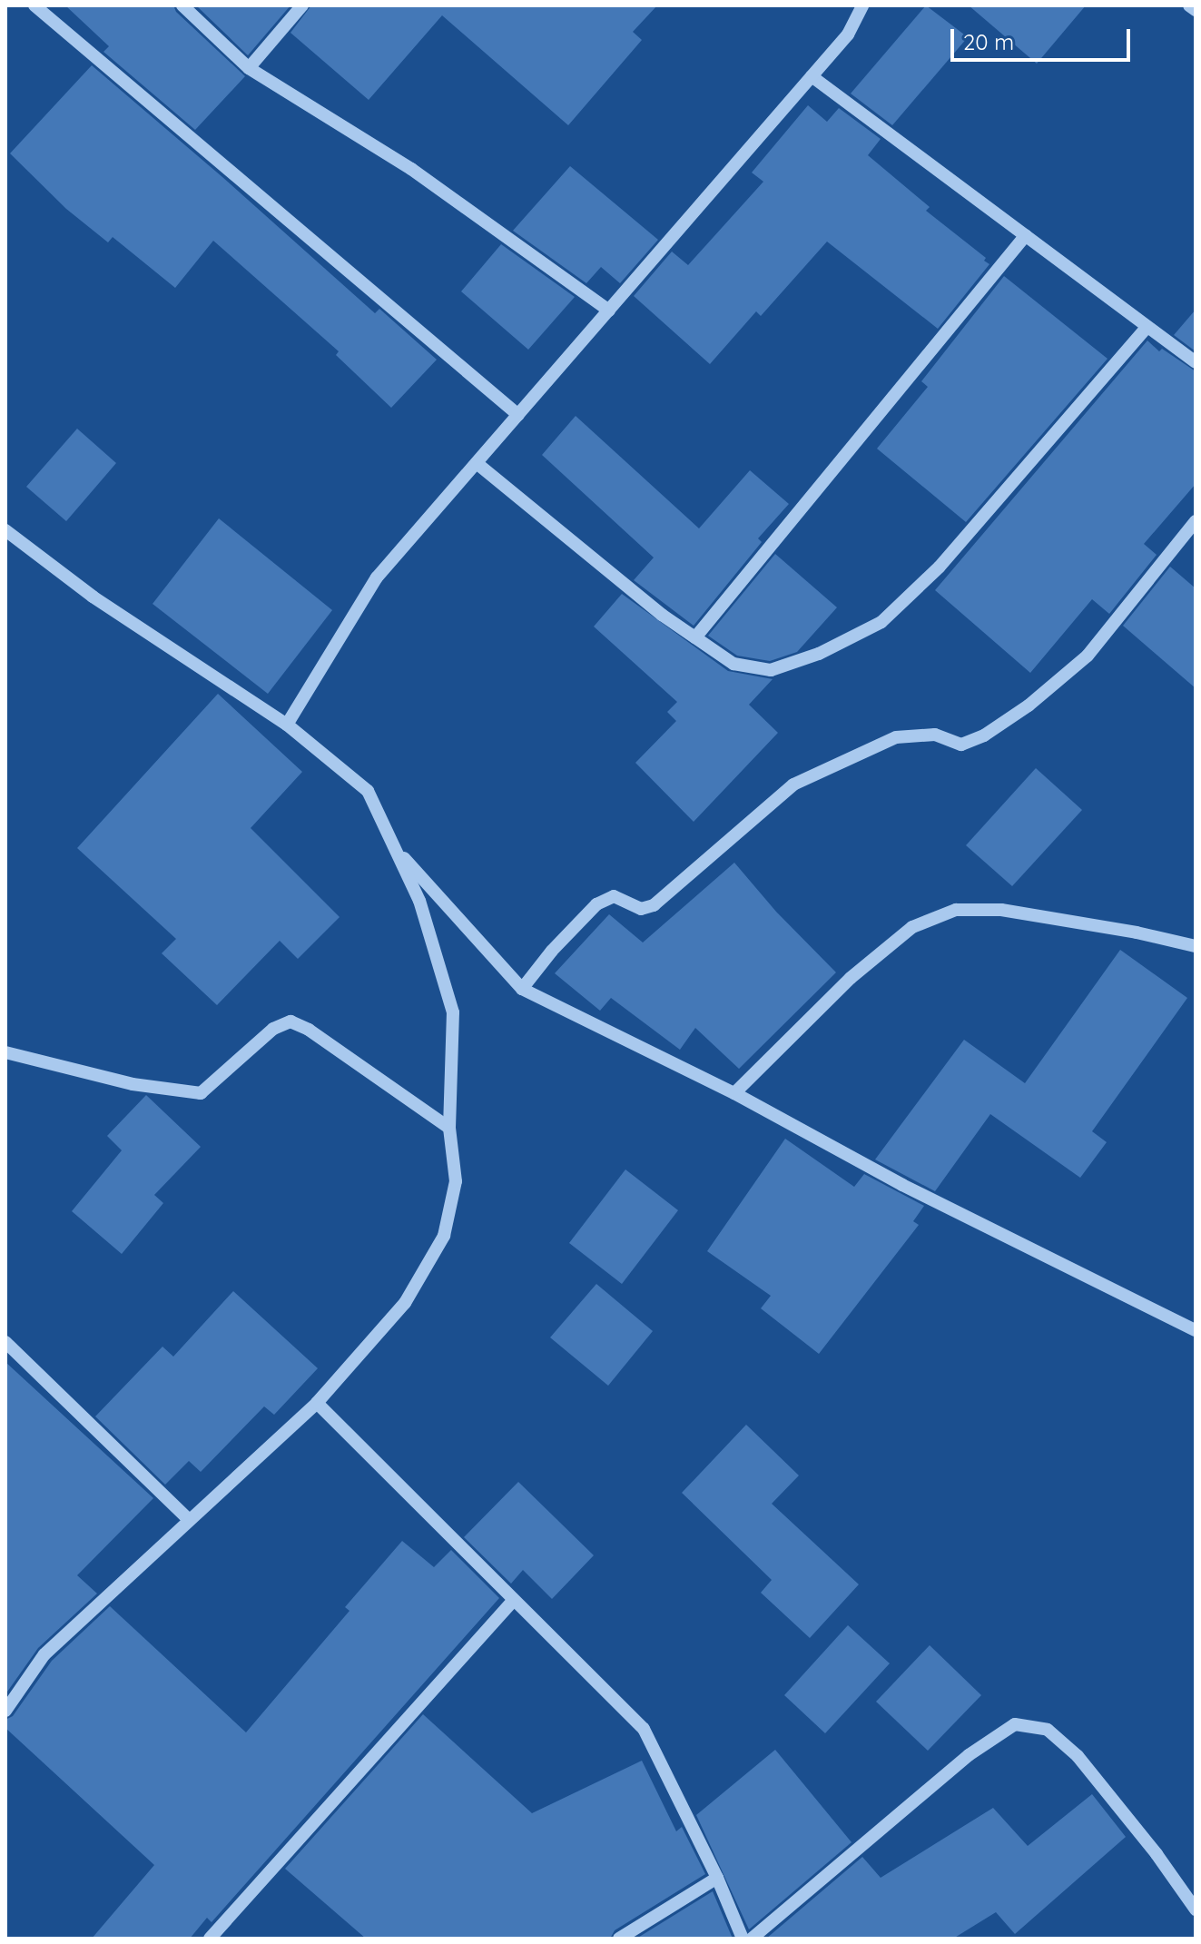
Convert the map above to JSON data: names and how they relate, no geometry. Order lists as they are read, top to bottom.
{
  "scale_bar": "20 m"
}
